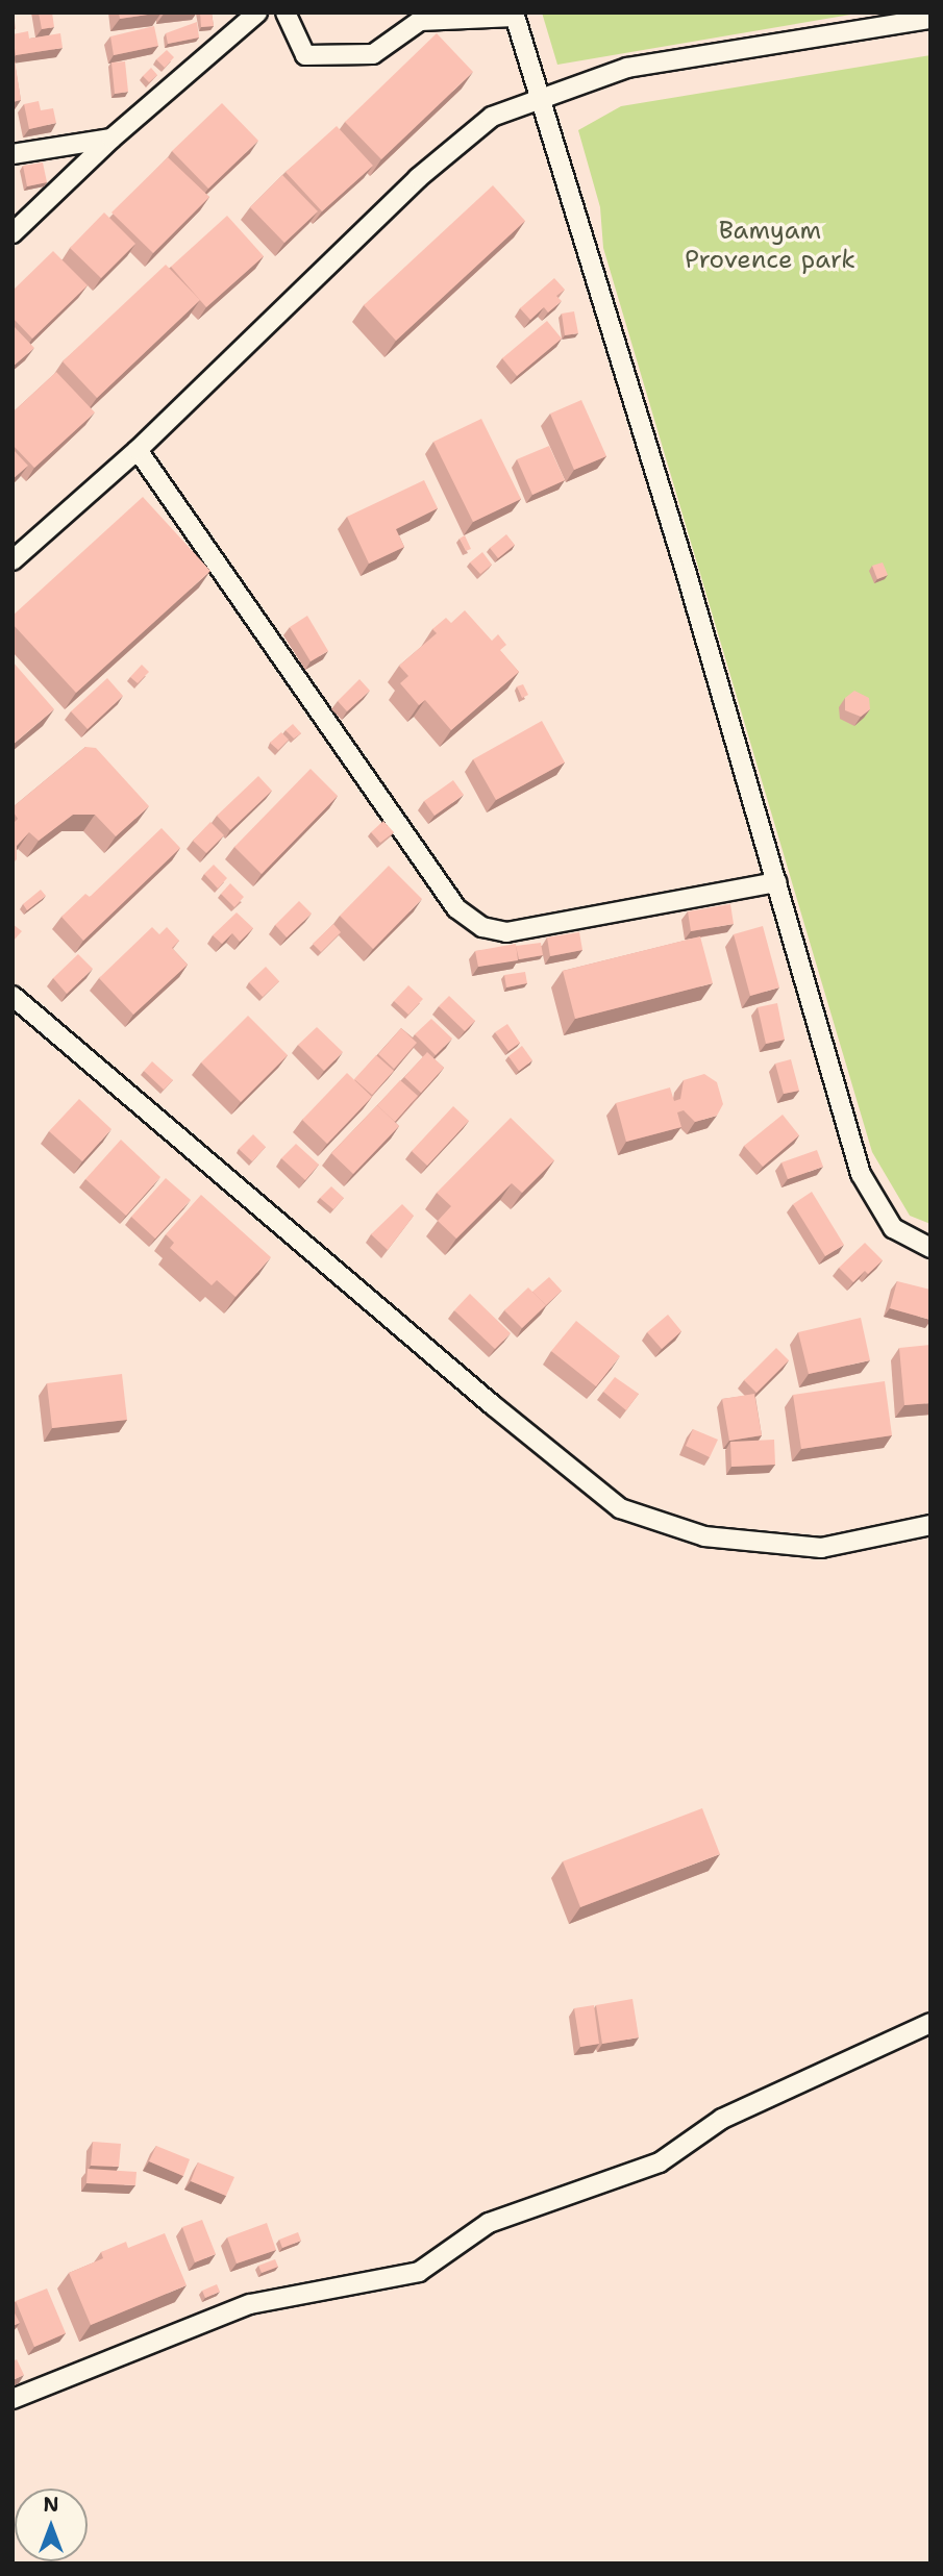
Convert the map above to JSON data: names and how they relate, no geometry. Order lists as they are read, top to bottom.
{
  "parks": ["Bamyam Provence park"],
  "north": "top"
}
